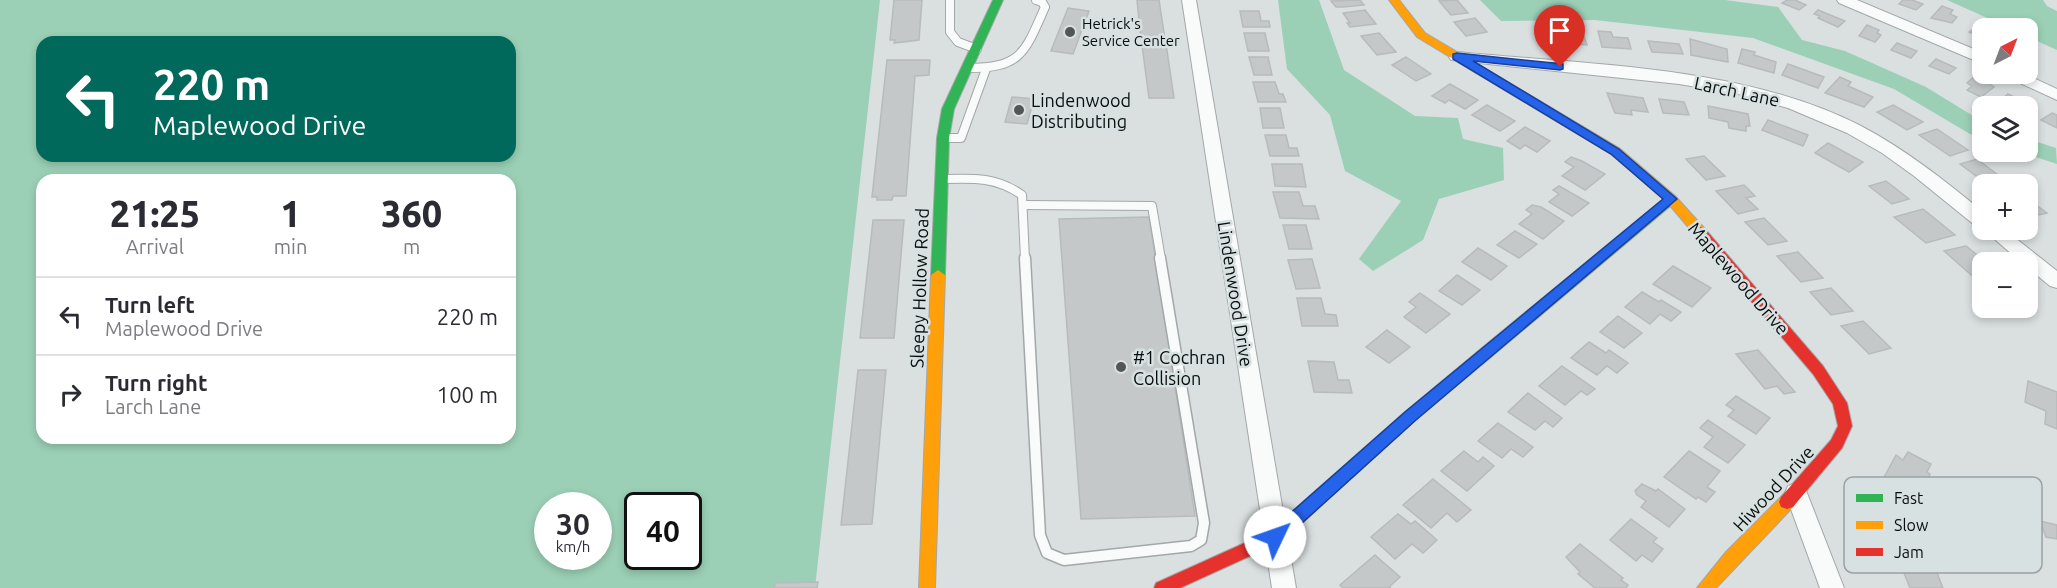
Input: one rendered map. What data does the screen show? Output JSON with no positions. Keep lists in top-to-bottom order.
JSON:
{
  "streets": {
    "street": [
      "Larch Lane",
      "Maplewood Drive",
      "Sleepy Hollow Road",
      "Lindenwood Drive",
      "Hiwood Drive"
    ]
  },
  "crossings": [
    ["Larch Lane", "Maplewood Drive"],
    ["Maplewood Drive", "Hiwood Drive"]
  ],
  "places": ["Hetrick's Service Center", "Lindenwood Distributing", "#1 Cochran Collision"],
  "legend": ["Fast", "Slow", "Jam"],
  "north": "top right",
  "page": {
    "map_buttons": ["+", "−"],
    "turn": ["220 m", "Maplewood Drive"],
    "eta": [
      "21:25",
      "Arrival",
      "1",
      "min",
      "360",
      "m"
    ],
    "list": [
      {
        "name": "Turn left",
        "note": "Maplewood Drive",
        "value": "220 m"
      },
      {
        "name": "Turn right",
        "note": "Larch Lane",
        "value": "100 m"
      }
    ],
    "speed": "30 km/h",
    "limit": "40"
  }
}
